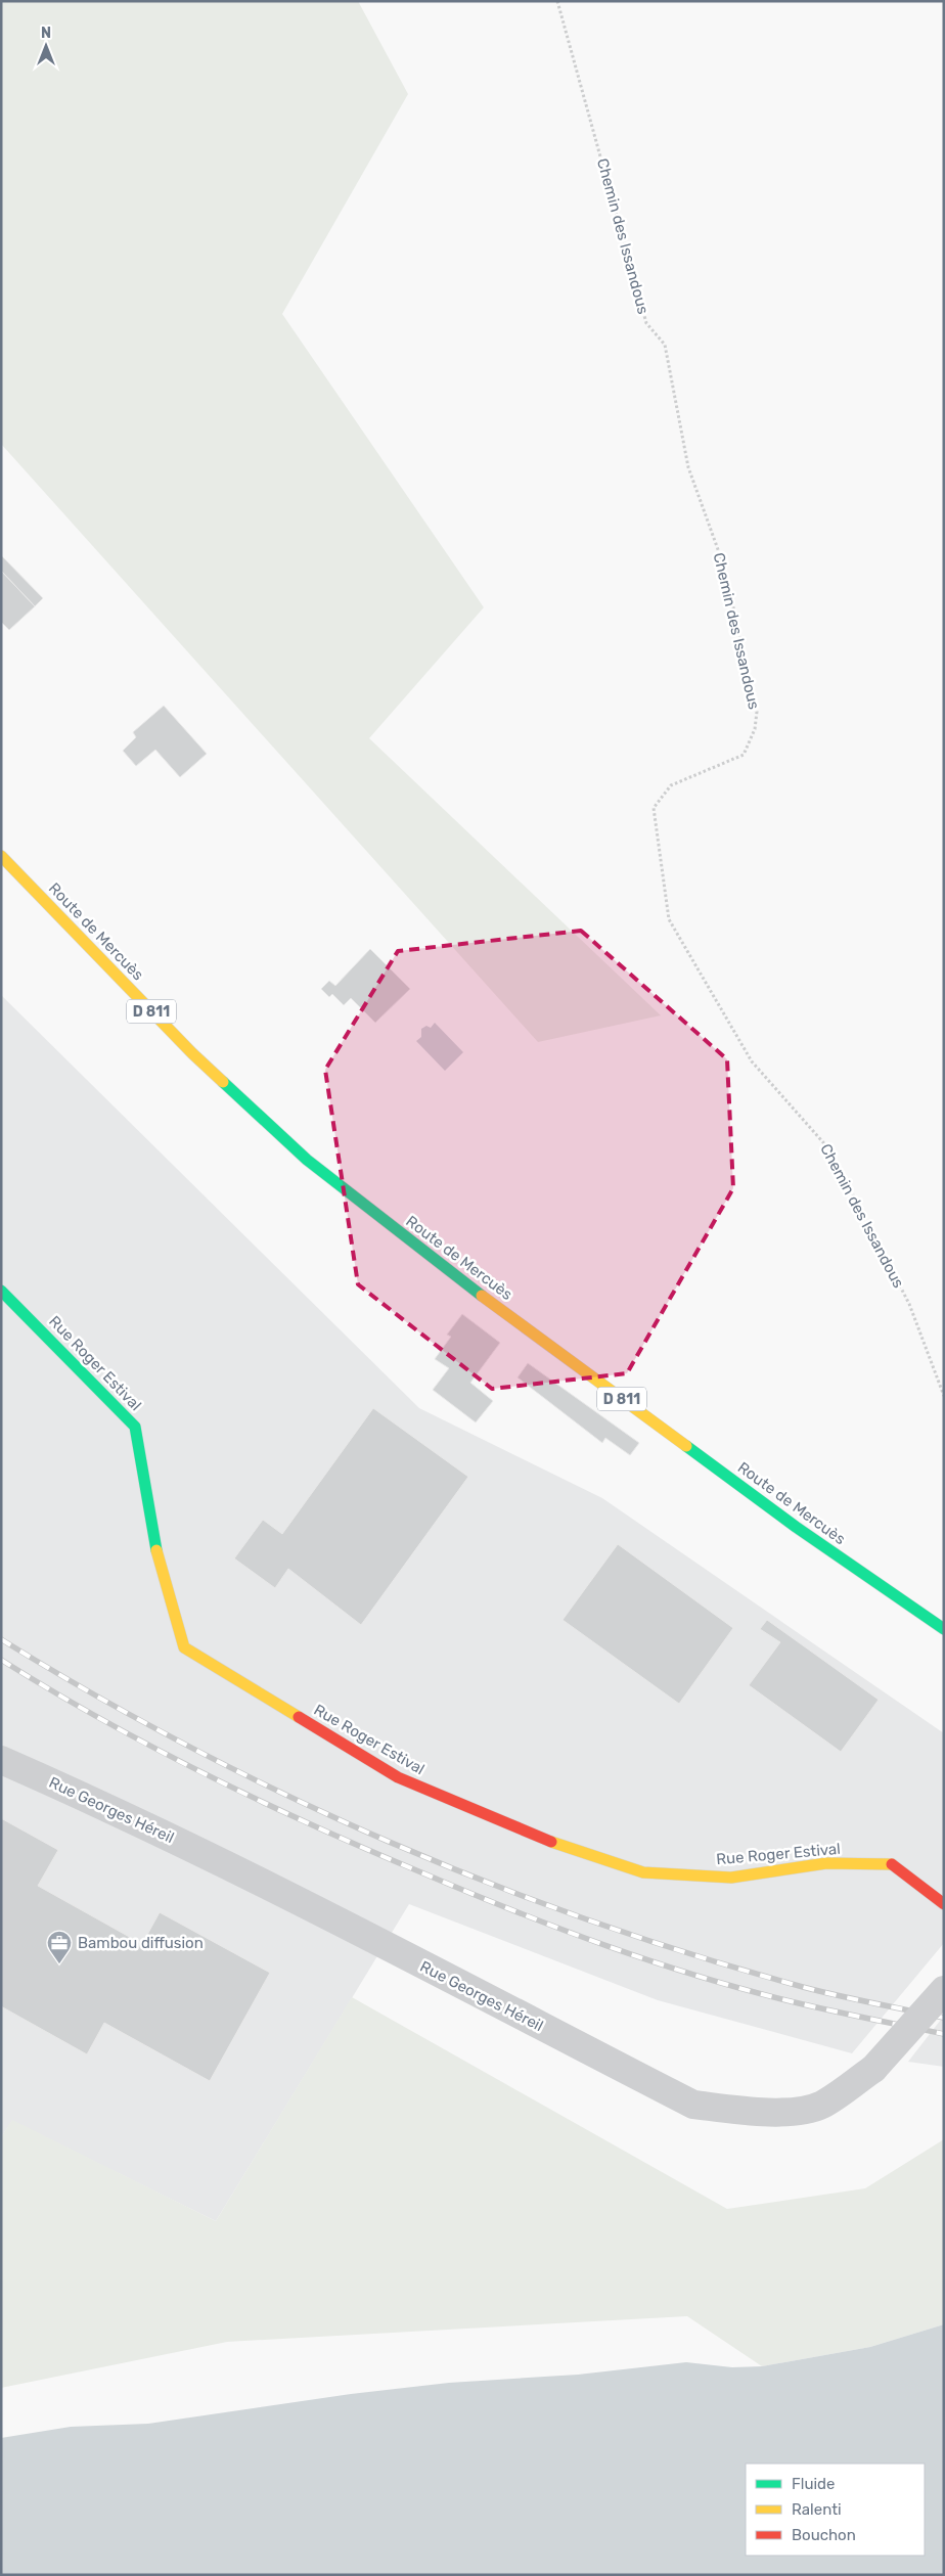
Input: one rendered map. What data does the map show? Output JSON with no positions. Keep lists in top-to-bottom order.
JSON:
{
  "streets": {
    "street": [
      "Route de Mercuès",
      "D 811",
      "Rue Roger Estival",
      "Rue Georges Héreil"
    ],
    "path": ["Chemin des Issandous"]
  },
  "places": {
    "office": ["Bambou diffusion"]
  },
  "legend": ["Fluide", "Ralenti", "Bouchon"],
  "north": "top"
}
